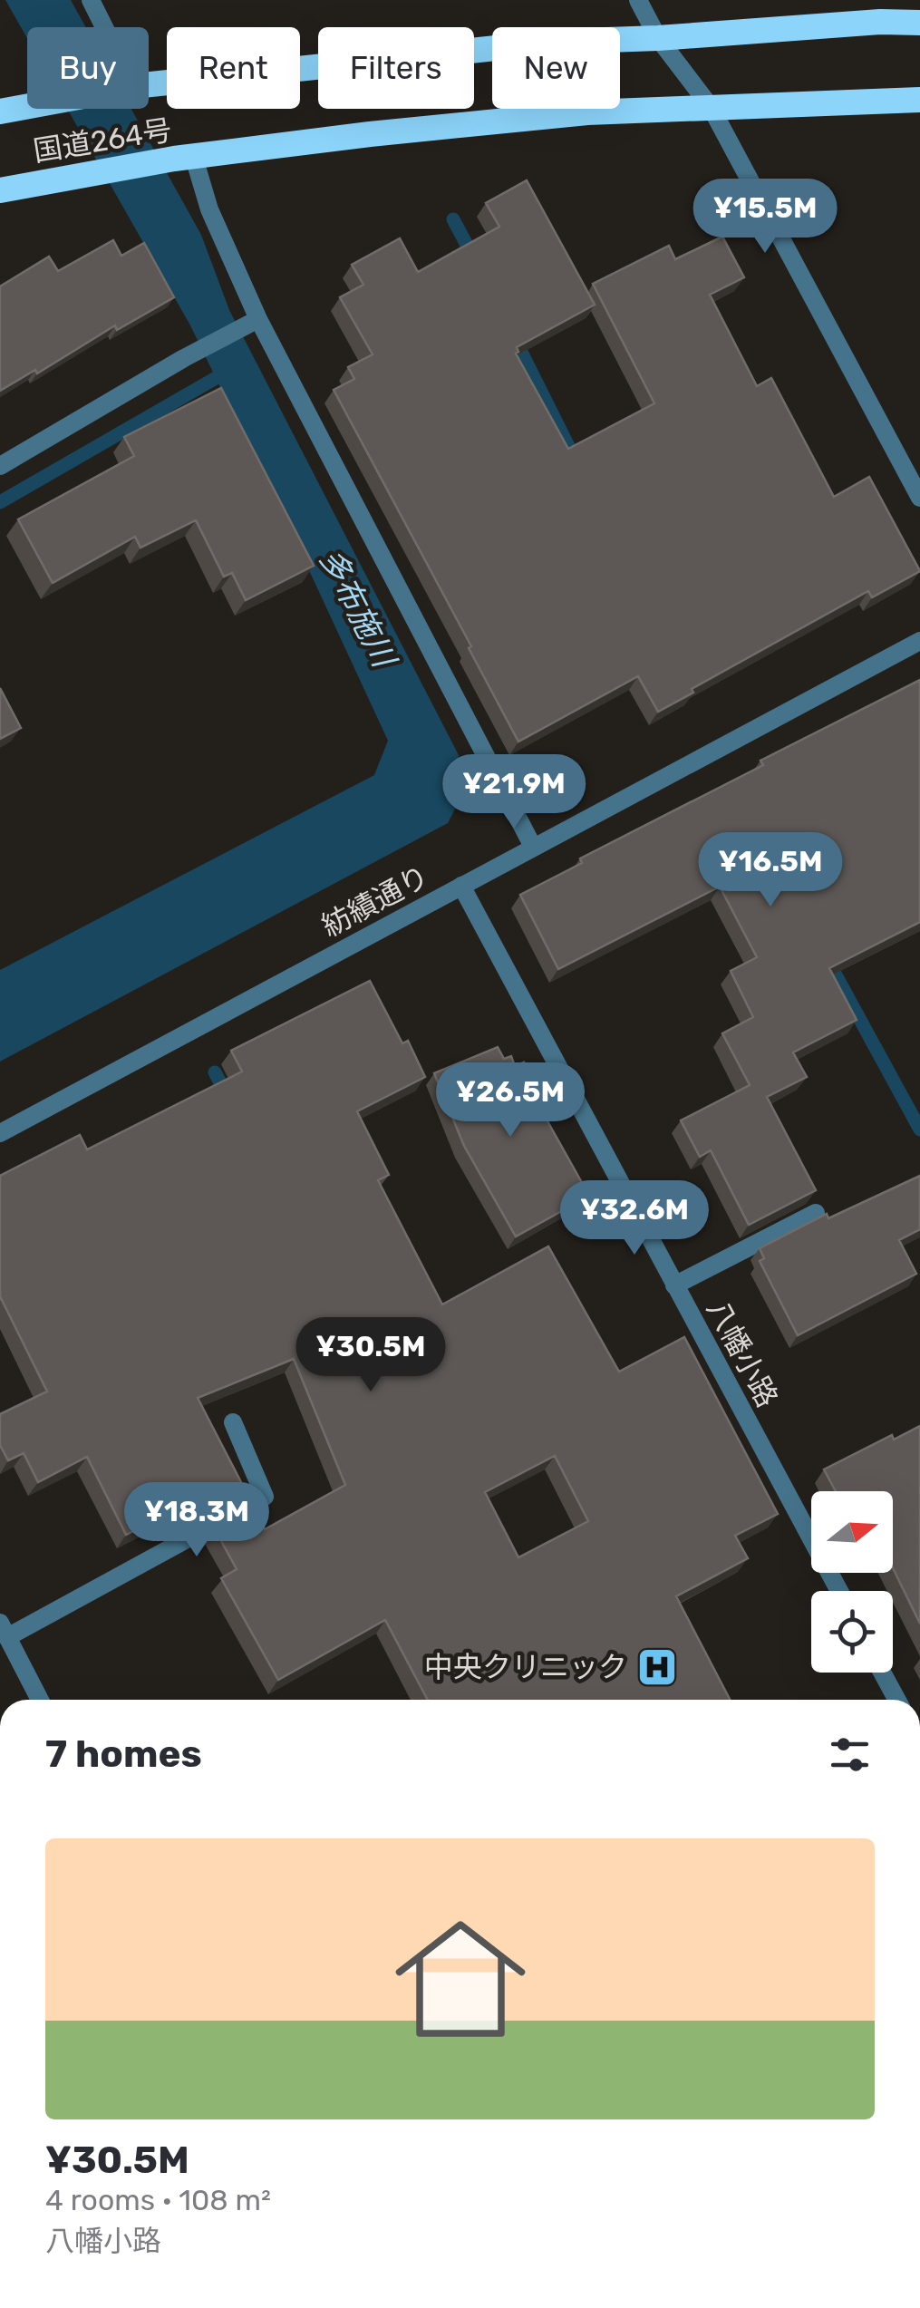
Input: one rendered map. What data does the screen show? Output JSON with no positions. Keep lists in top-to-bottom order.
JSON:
{
  "streets": {
    "highway": ["国道264号"],
    "street": ["紡績通り", "八幡小路"]
  },
  "crossings": [
    ["紡績通り", "八幡小路"]
  ],
  "water": ["多布施川"],
  "places": {
    "hospital": ["中央クリニック"]
  },
  "north": "right",
  "page": {
    "chip": [
      "Buy",
      "Rent",
      "Filters",
      "New"
    ],
    "price": [
      "¥15.5M",
      "¥21.9M",
      "¥16.5M",
      "¥26.5M",
      "¥32.6M",
      "¥30.5M",
      "¥18.3M"
    ],
    "heading": "7 homes",
    "list": [
      {
        "name": "¥30.5M",
        "note": "4 rooms · 108 m² · 八幡小路"
      }
    ]
  }
}
